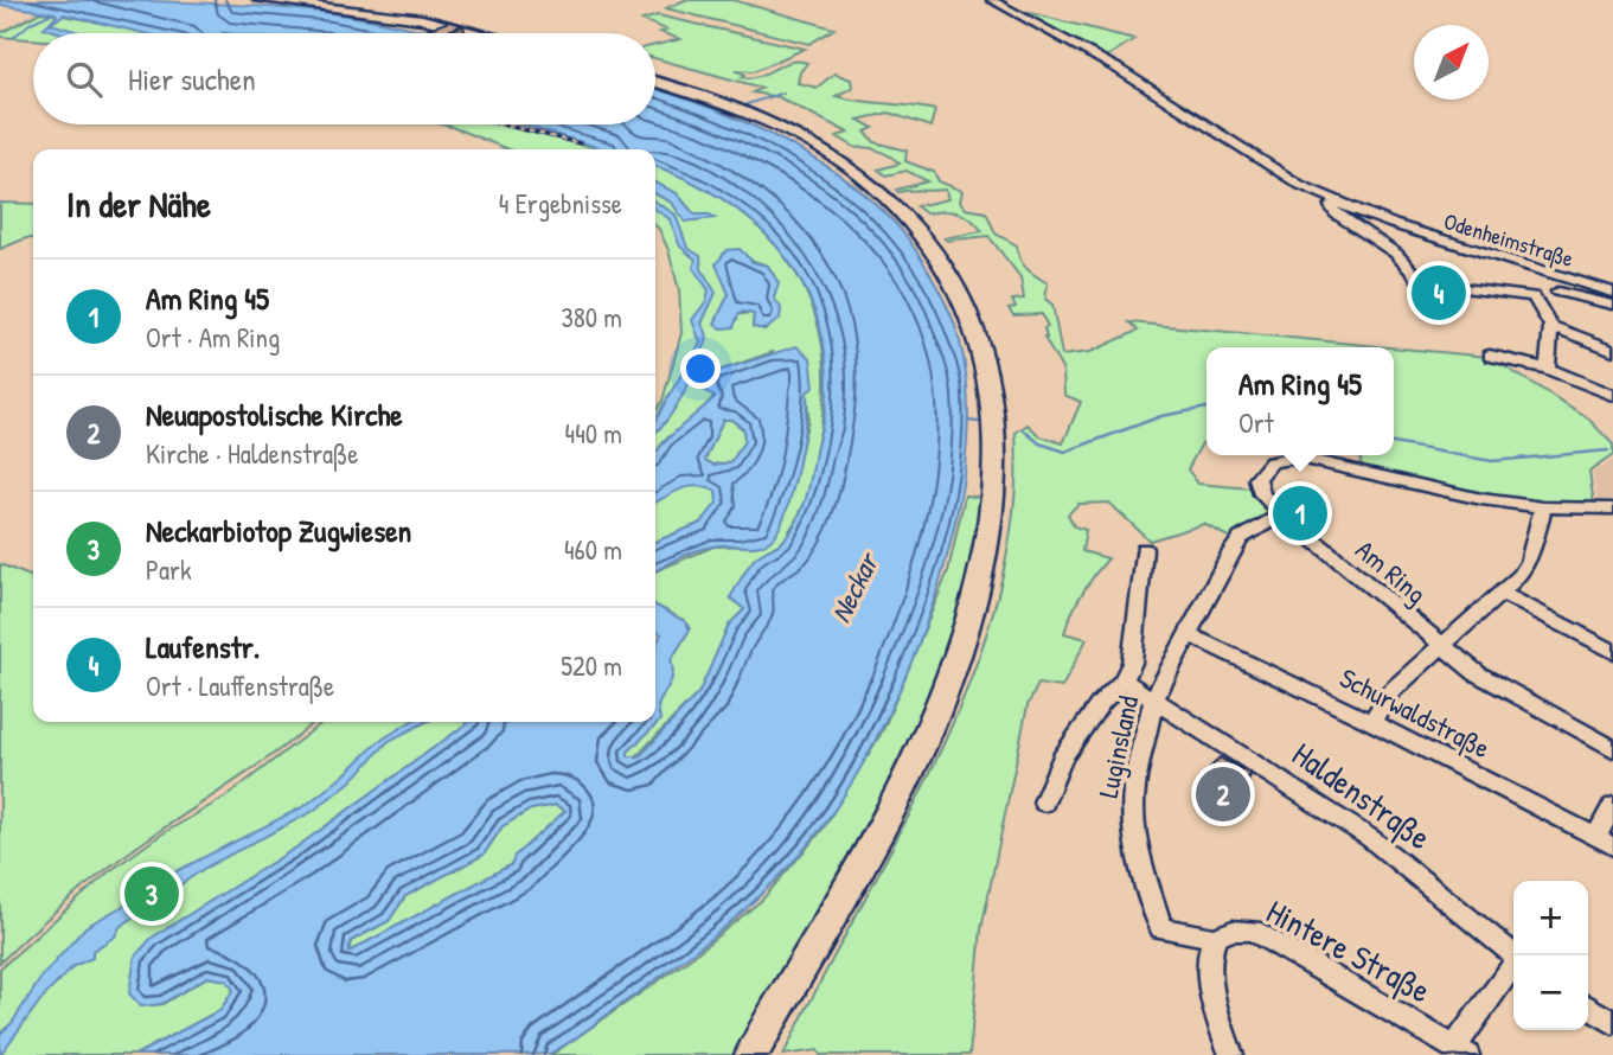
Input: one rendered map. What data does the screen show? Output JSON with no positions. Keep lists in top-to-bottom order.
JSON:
{
  "streets": {
    "street": [
      "Odenheimstraße",
      "Am Ring",
      "Schurwaldstraße",
      "Luginsland",
      "Haldenstraße",
      "Hintere Straße"
    ]
  },
  "crossings": [
    ["Am Ring", "Luginsland"],
    ["Schurwaldstraße", "Luginsland"],
    ["Luginsland", "Haldenstraße"],
    ["Luginsland", "Hintere Straße"]
  ],
  "water": ["Neckar"],
  "north": "top right",
  "page": {
    "search": "Hier suchen",
    "heading": ["In der Nähe", "4 Ergebnisse"],
    "list": [
      {
        "mark": "1",
        "name": "Am Ring 45",
        "note": "Ort · Am Ring",
        "value": "380 m"
      },
      {
        "mark": "2",
        "name": "Neuapostolische Kirche",
        "note": "Kirche · Haldenstraße",
        "value": "440 m"
      },
      {
        "mark": "3",
        "name": "Neckarbiotop Zugwiesen",
        "note": "Park",
        "value": "460 m"
      },
      {
        "mark": "4",
        "name": "Laufenstr.",
        "note": "Ort · Lauffenstraße",
        "value": "520 m"
      }
    ],
    "pins": [
      "4",
      "1",
      "2",
      "3"
    ],
    "popup": ["Am Ring 45", "Ort"],
    "map_buttons": ["+", "−"]
  }
}
